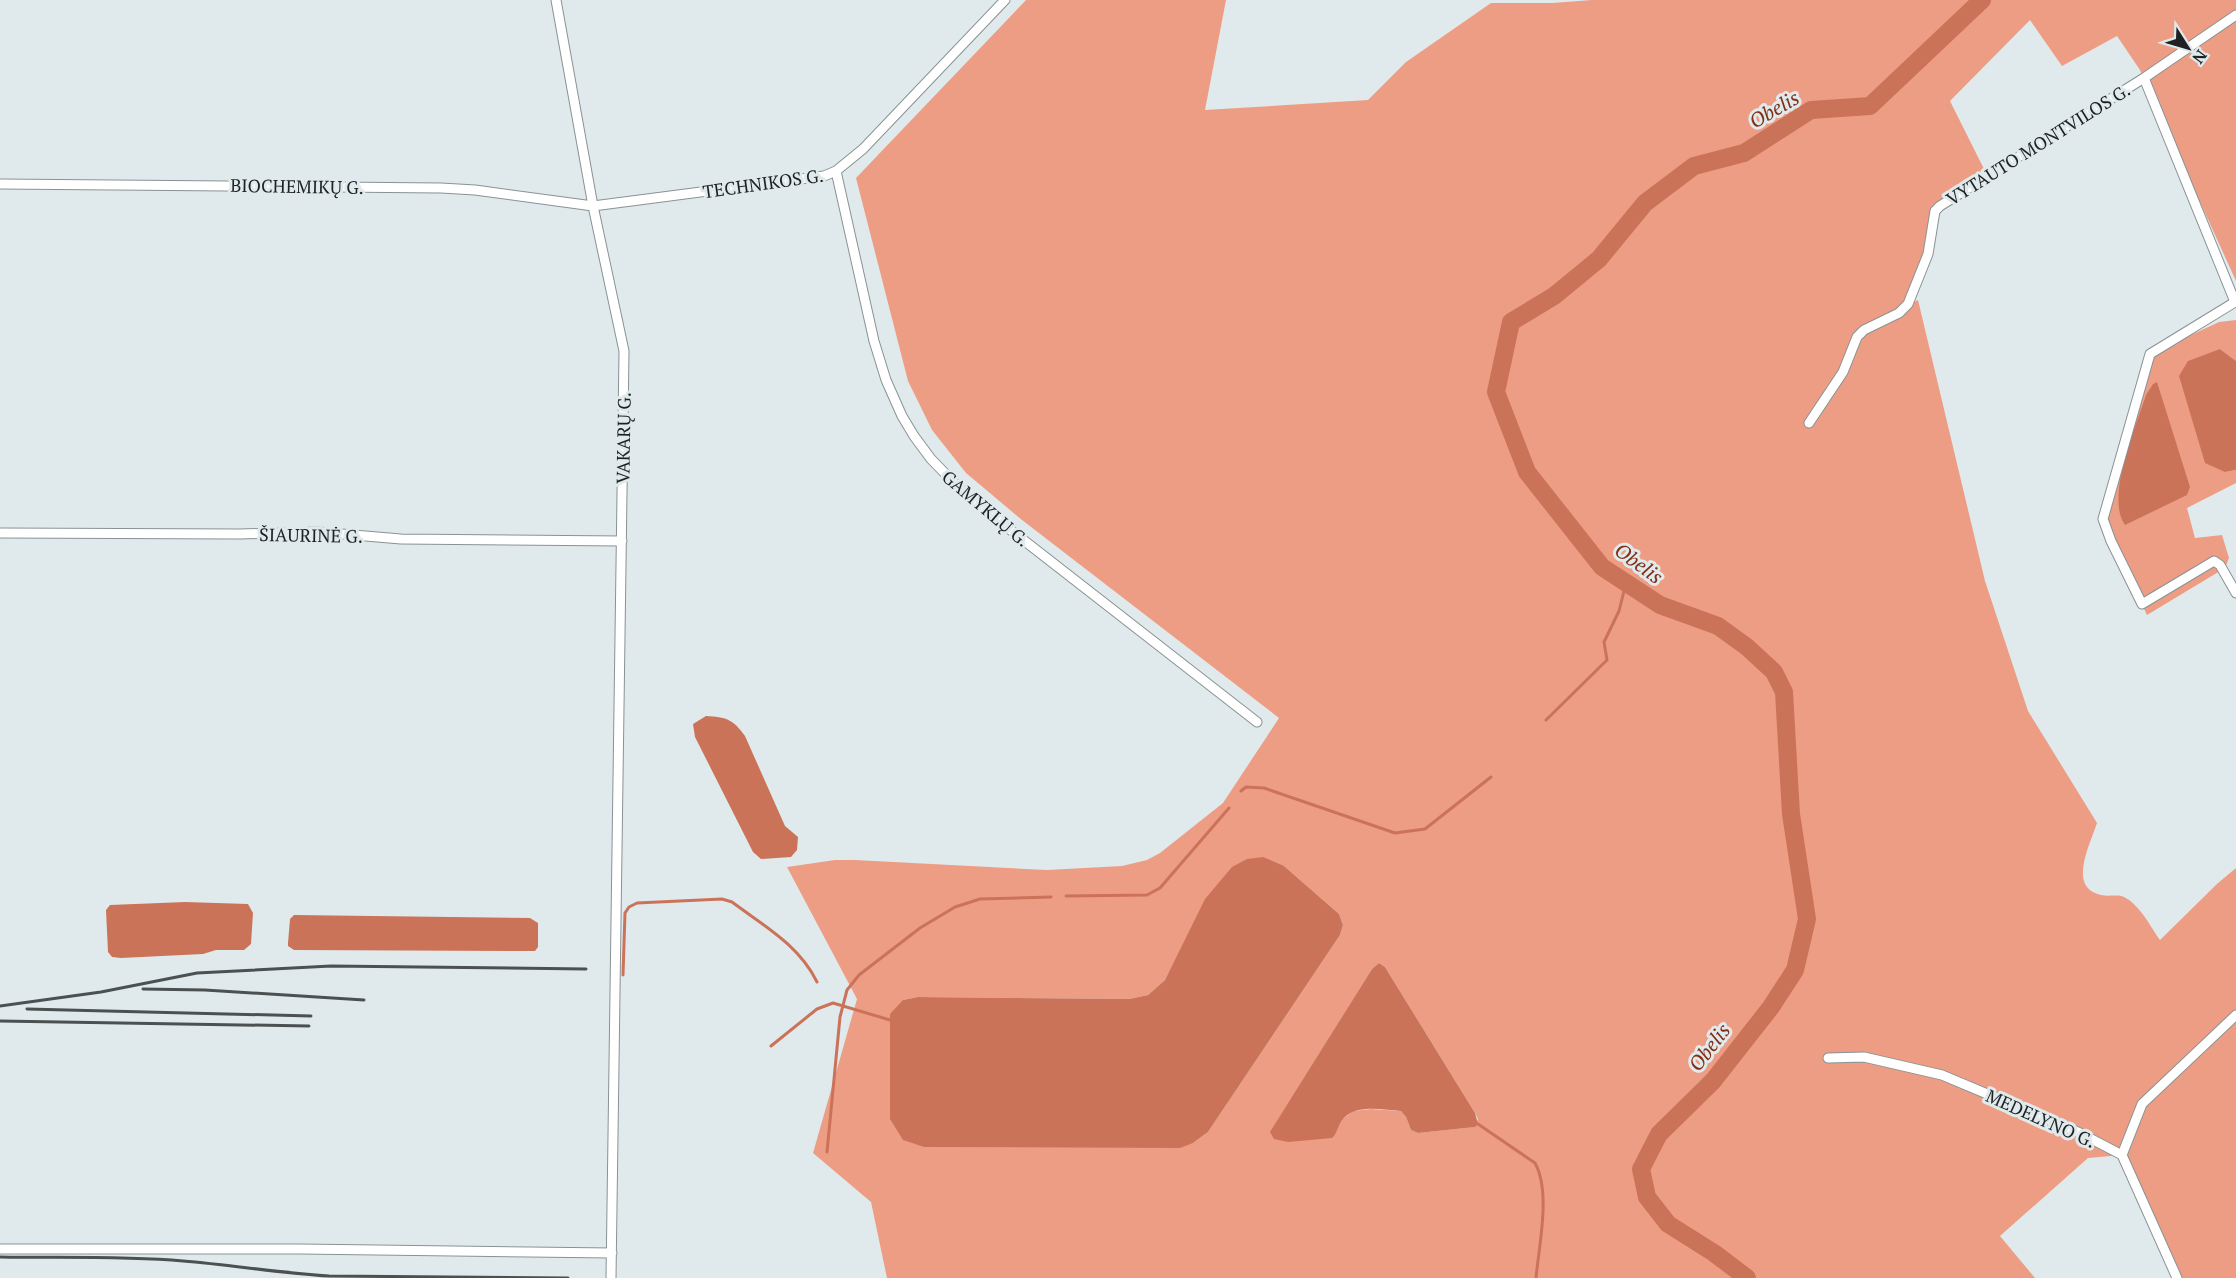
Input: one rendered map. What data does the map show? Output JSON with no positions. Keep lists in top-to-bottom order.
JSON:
{
  "streets": {
    "street": [
      "VYTAUTO MONTVILOS G.",
      "TECHNIKOS G.",
      "BIOCHEMIKŲ G.",
      "VAKARŲ G.",
      "GAMYKLŲ G.",
      "ŠIAURINĖ G.",
      "MEDELYNO G."
    ]
  },
  "crossings": [
    ["TECHNIKOS G.", "BIOCHEMIKŲ G."],
    ["TECHNIKOS G.", "VAKARŲ G."],
    ["TECHNIKOS G.", "GAMYKLŲ G."],
    ["BIOCHEMIKŲ G.", "VAKARŲ G."],
    ["VAKARŲ G.", "ŠIAURINĖ G."]
  ],
  "water": ["Obelis"],
  "north": "bottom right"
}
